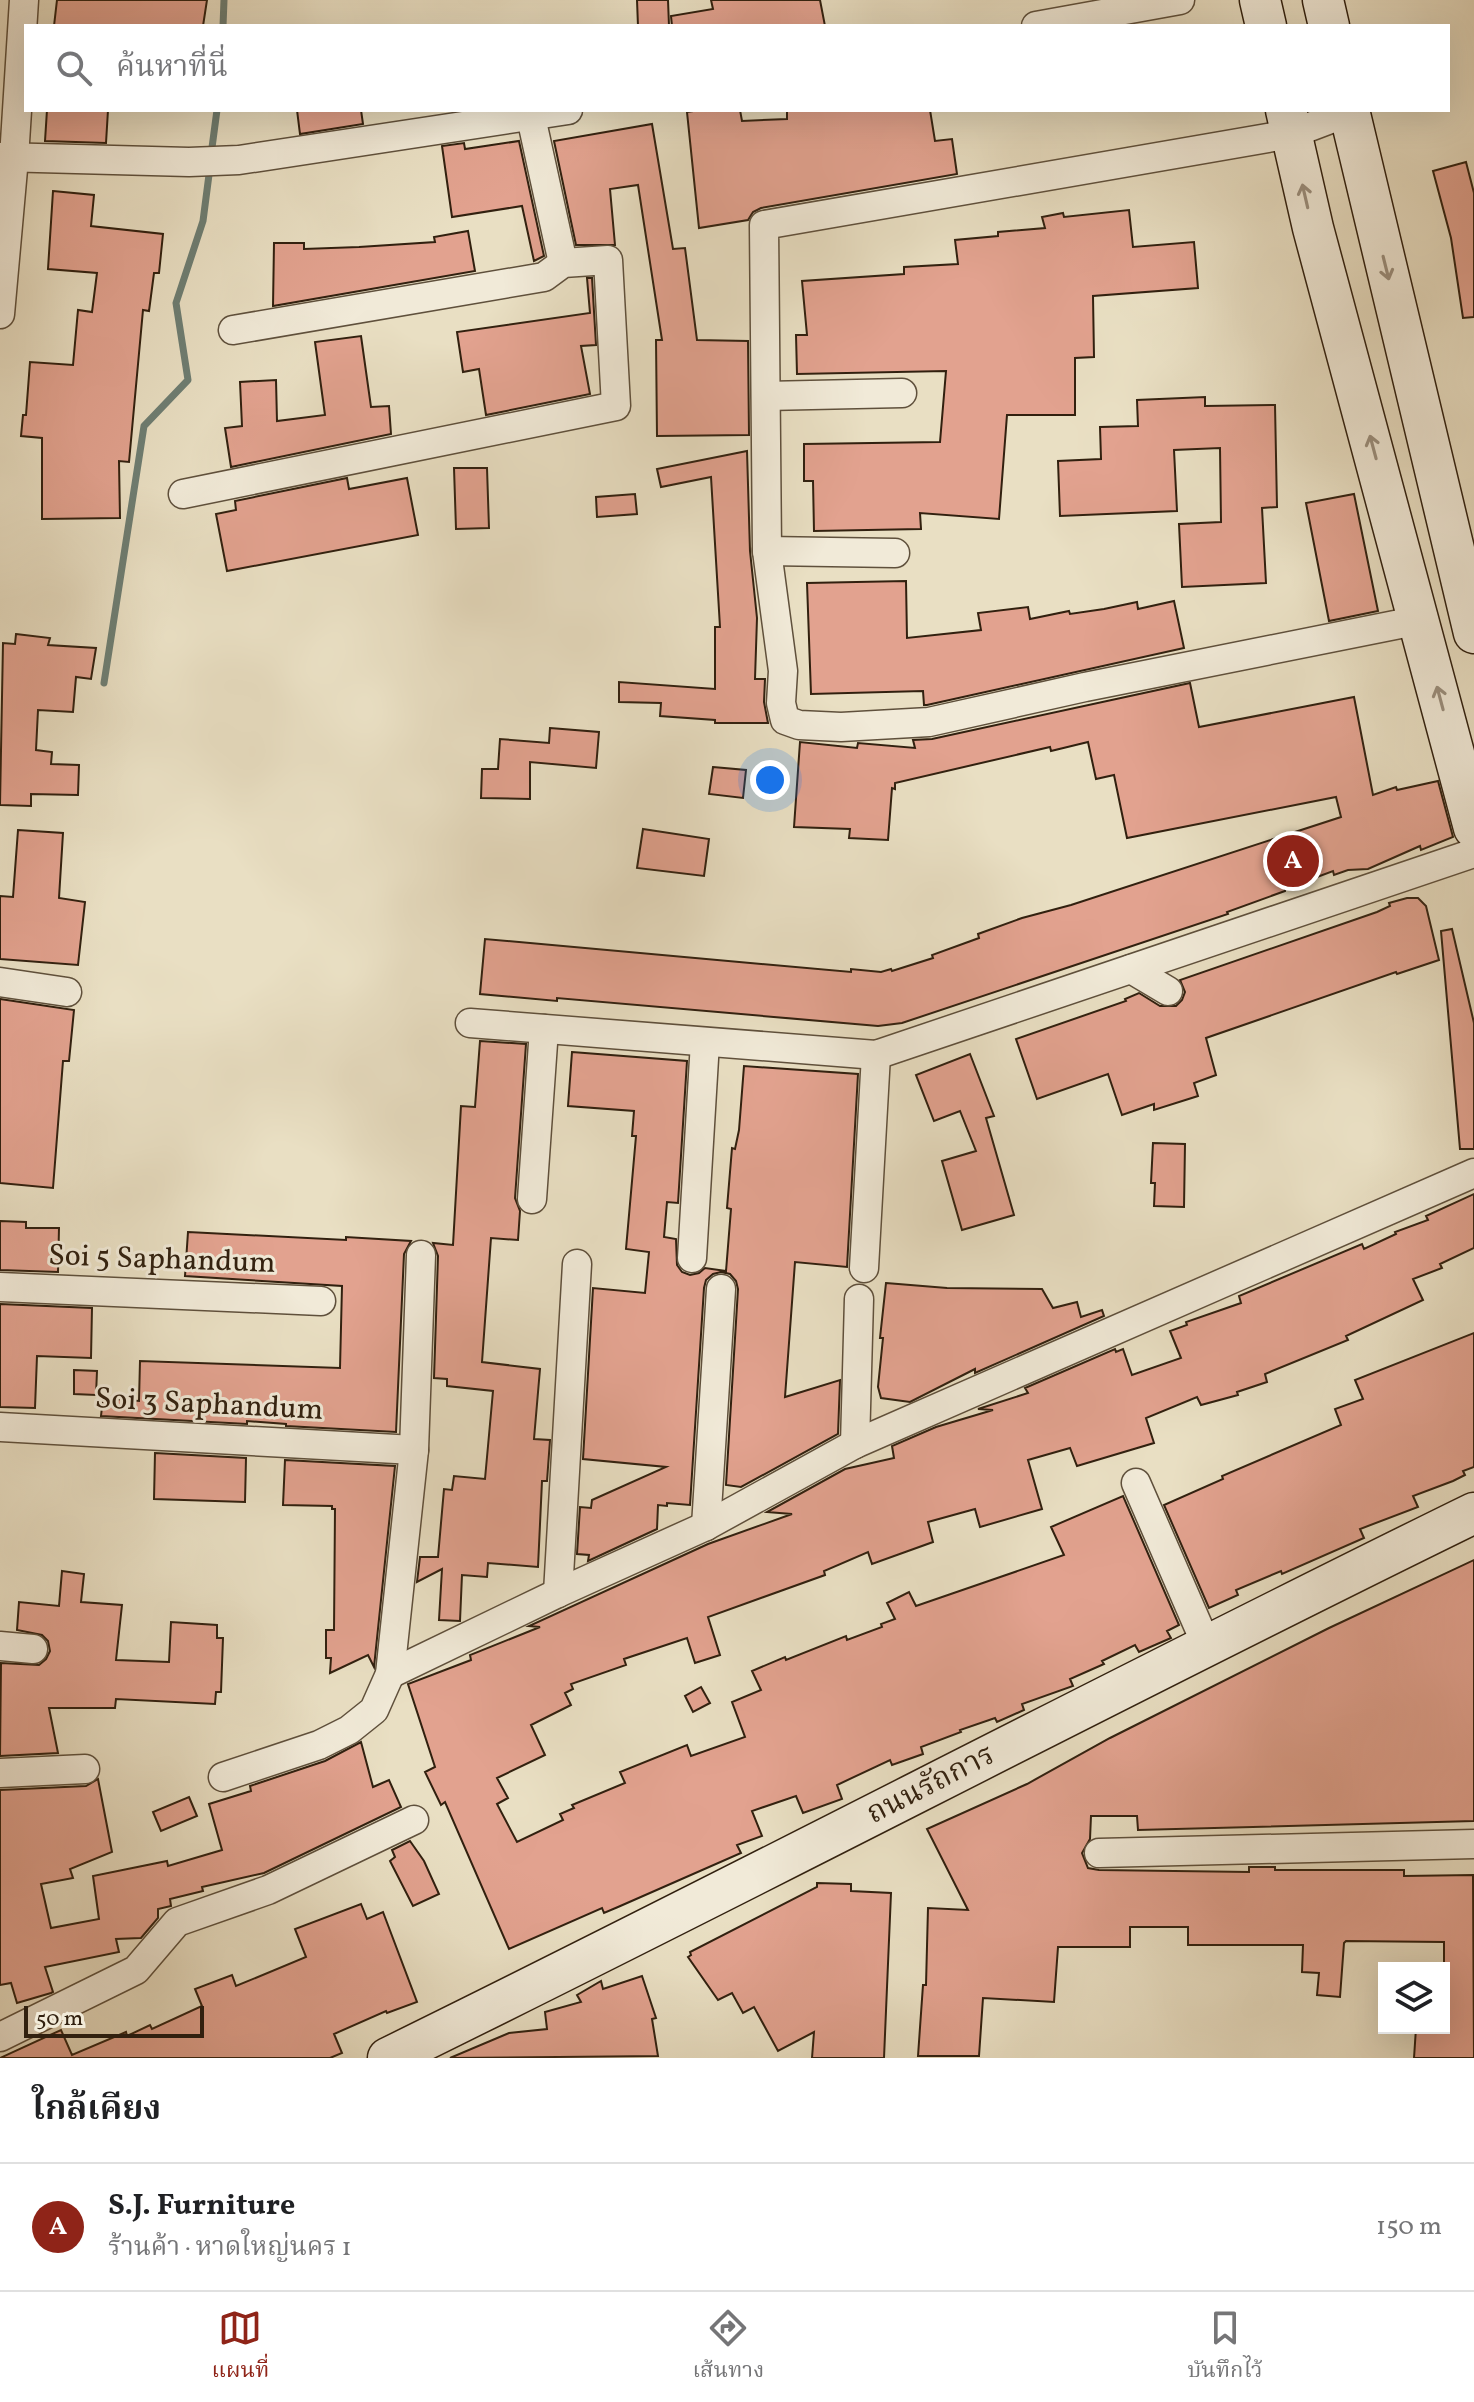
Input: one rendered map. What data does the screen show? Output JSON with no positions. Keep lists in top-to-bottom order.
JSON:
{
  "streets": {
    "main road": ["ถนนรัถการ"],
    "street": ["Soi 5 Saphandum", "Soi 3 Saphandum"]
  },
  "scale_bar": "50 m",
  "page": {
    "search": "ค้นหาที่นี่",
    "pins": "A",
    "scale": "50 m",
    "heading": "ใกล้เคียง",
    "list": [
      {
        "mark": "A",
        "name": "S.J. Furniture",
        "note": "ร้านค้า · หาดใหญ่นคร 1",
        "value": "150 m"
      }
    ],
    "nav": ["แผนที่", "เส้นทาง", "บันทึกไว้"]
  }
}
